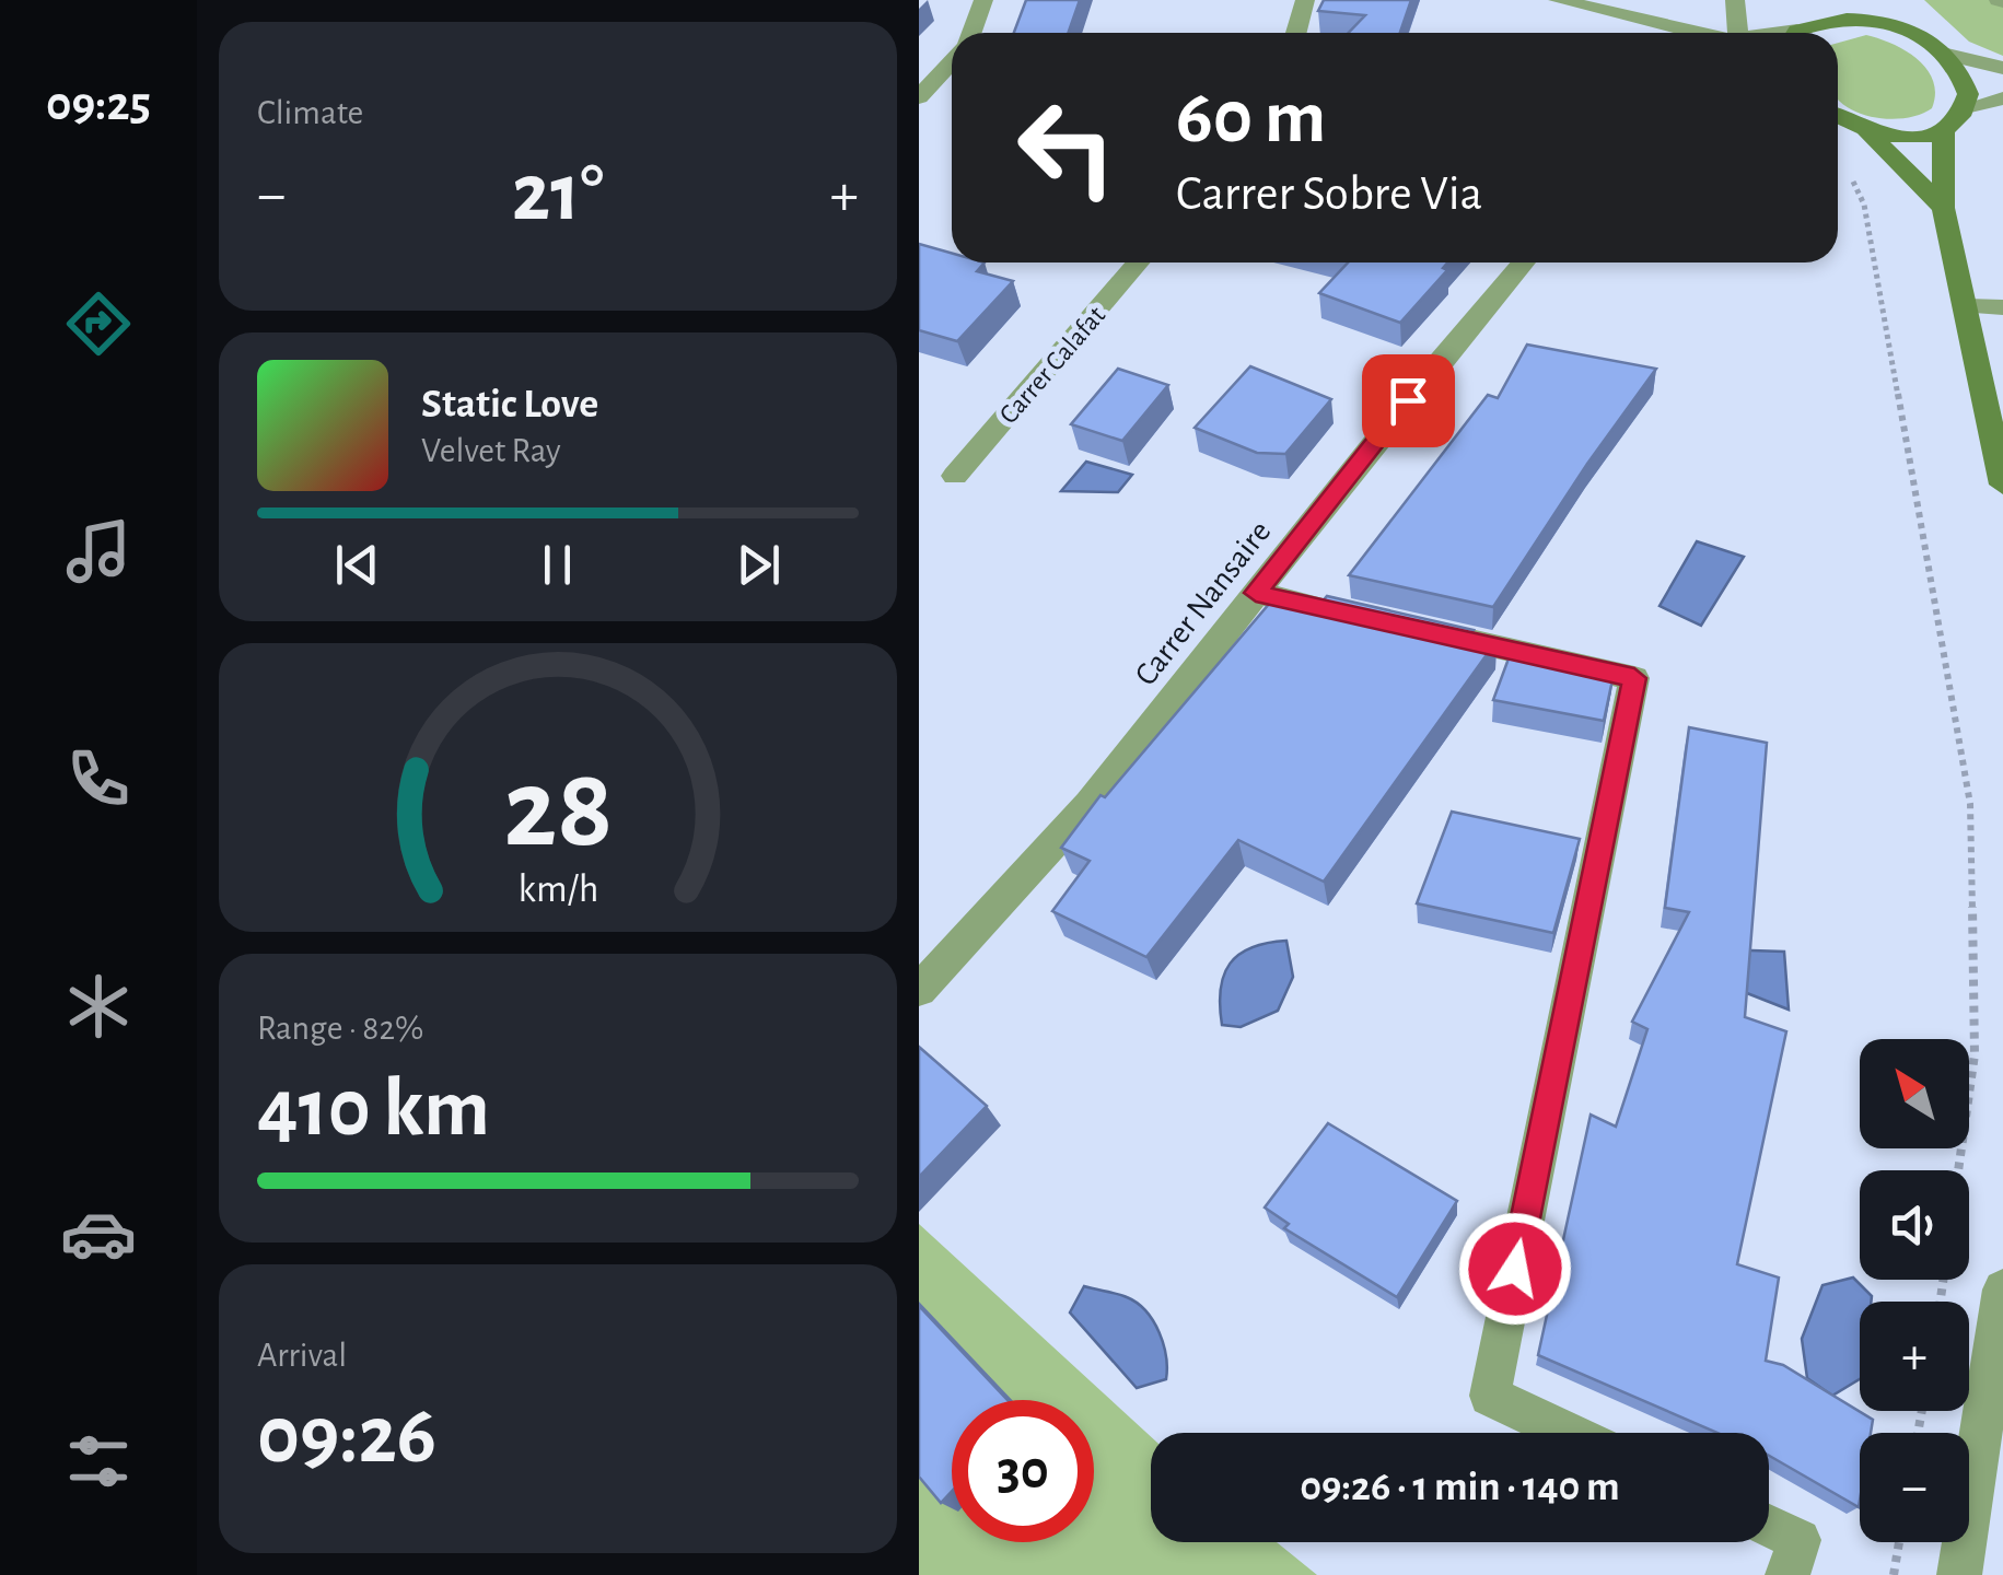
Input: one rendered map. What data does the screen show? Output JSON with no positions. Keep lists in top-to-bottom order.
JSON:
{
  "streets": {
    "street": ["Carrer Calafat", "Carrer Nansaire"]
  },
  "north": "top left",
  "page": {
    "tabs": "09:25",
    "tile": [
      "Climate",
      ["Range · 82%", "410 km"],
      ["Arrival", "09:26"]
    ],
    "turn": ["60 m", "Carrer Sobre Via"],
    "heat": ["−", "21°", "+"],
    "song": ["Static Love", "Velvet Ray"],
    "map_buttons": ["+", "−"],
    "limit": "30",
    "trip": "09:26 · 1 min · 140 m",
    "gauge": ["28", "km/h"]
  }
}
